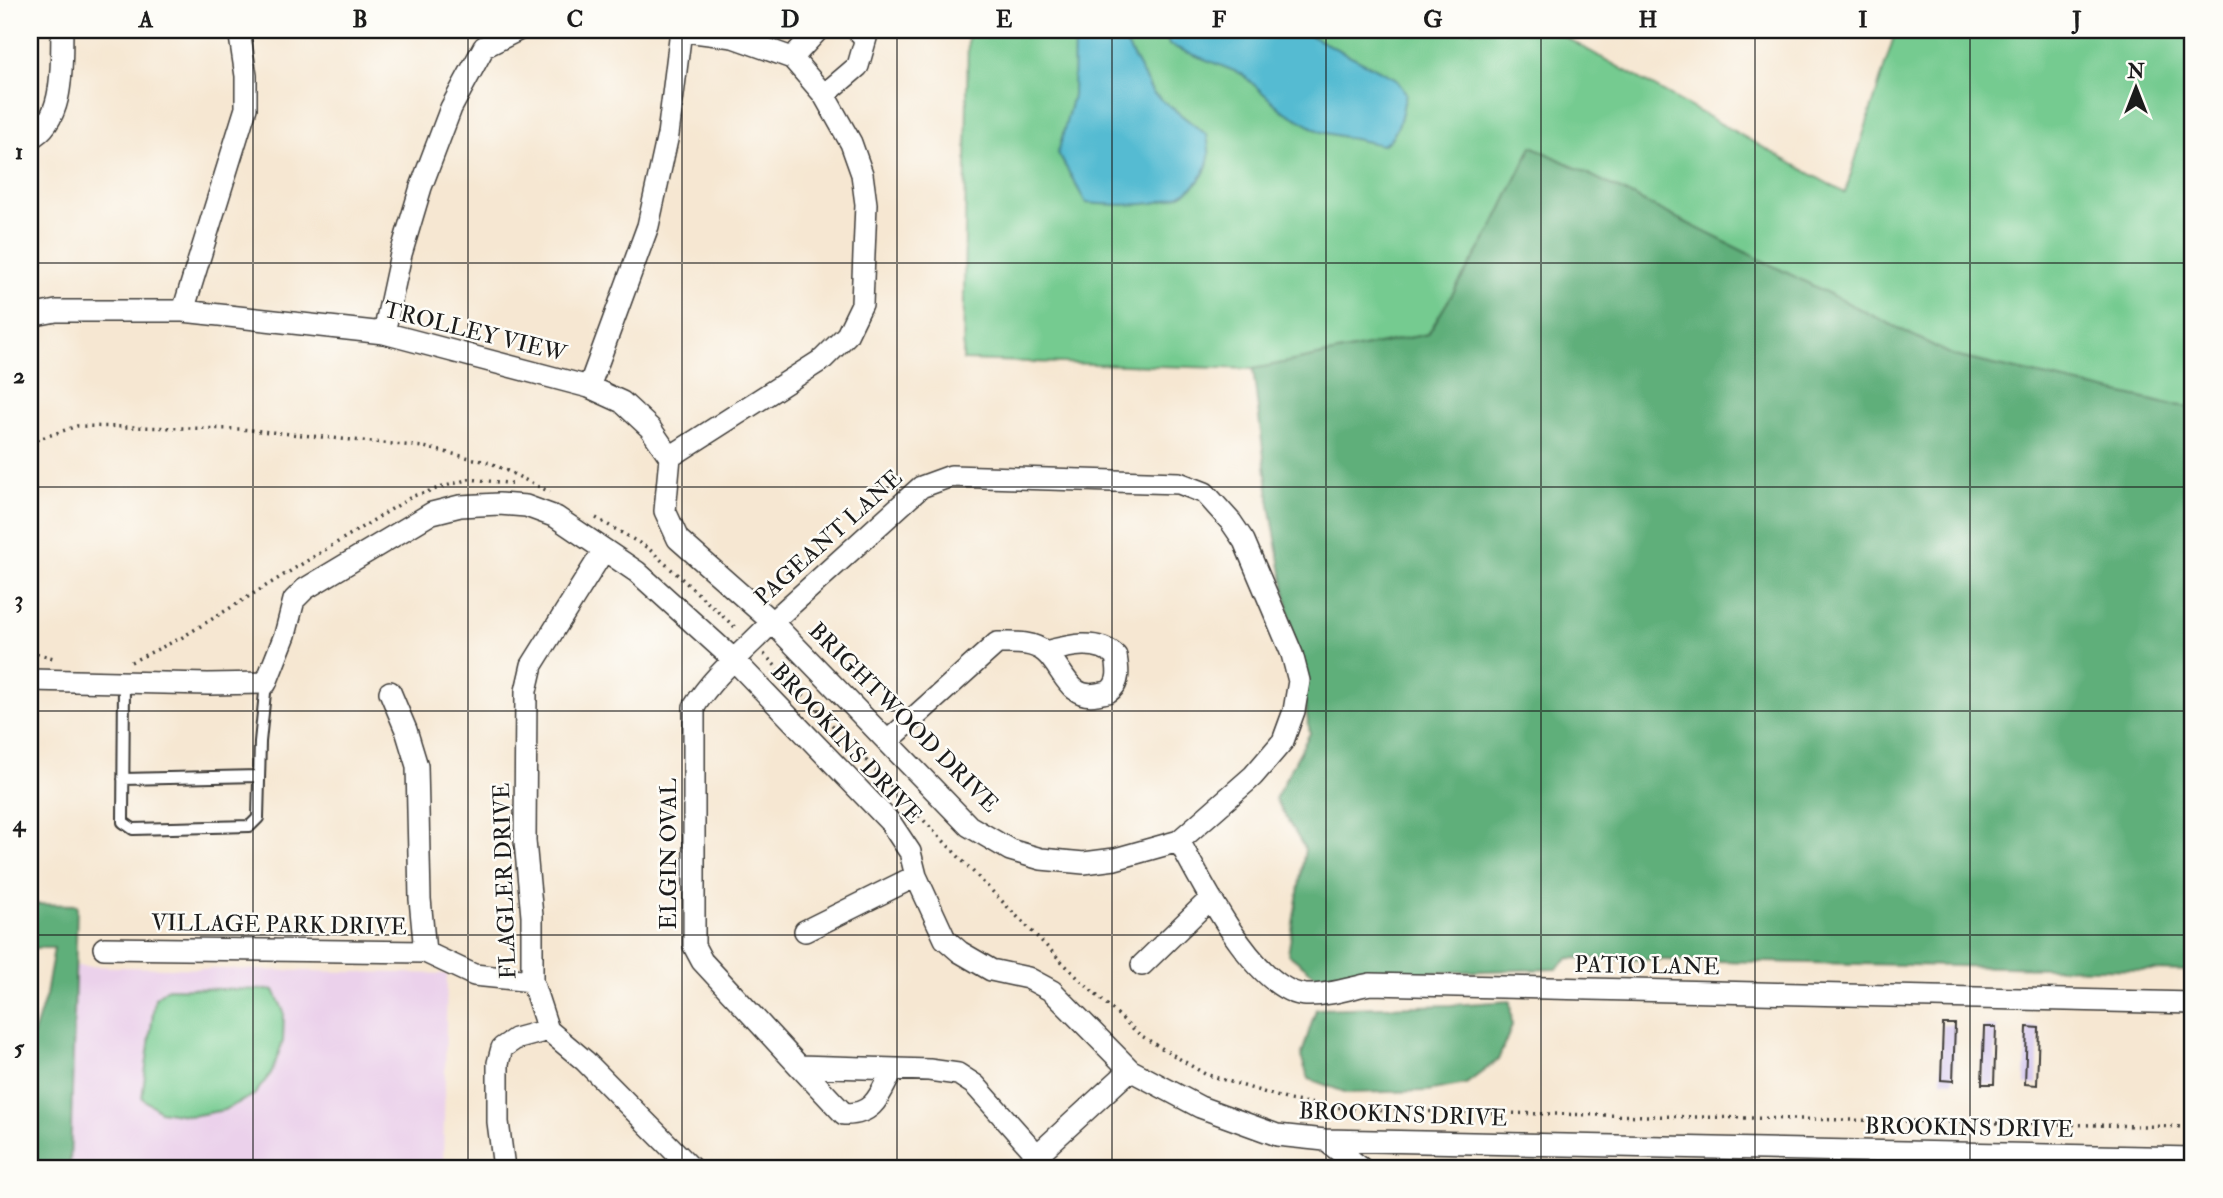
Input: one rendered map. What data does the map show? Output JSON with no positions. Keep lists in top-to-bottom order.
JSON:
{
  "streets": {
    "street": [
      "TROLLEY VIEW",
      "PAGEANT LANE",
      "BRIGHTWOOD DRIVE",
      "BROOKINS DRIVE",
      "ELGIN OVAL",
      "FLAGLER DRIVE",
      "VILLAGE PARK DRIVE",
      "PATIO LANE"
    ]
  },
  "crossings": [
    ["PAGEANT LANE", "BRIGHTWOOD DRIVE"],
    ["PAGEANT LANE", "BROOKINS DRIVE"],
    ["PAGEANT LANE", "ELGIN OVAL"],
    ["BRIGHTWOOD DRIVE", "PATIO LANE"],
    ["BROOKINS DRIVE", "ELGIN OVAL"],
    ["BROOKINS DRIVE", "FLAGLER DRIVE"],
    ["FLAGLER DRIVE", "VILLAGE PARK DRIVE"]
  ],
  "north": "top",
  "grid": {
    "columns": [
      "A",
      "B",
      "C",
      "D",
      "E",
      "F",
      "G",
      "H",
      "I",
      "J"
    ],
    "rows": [
      "1",
      "2",
      "3",
      "4",
      "5"
    ]
  }
}
